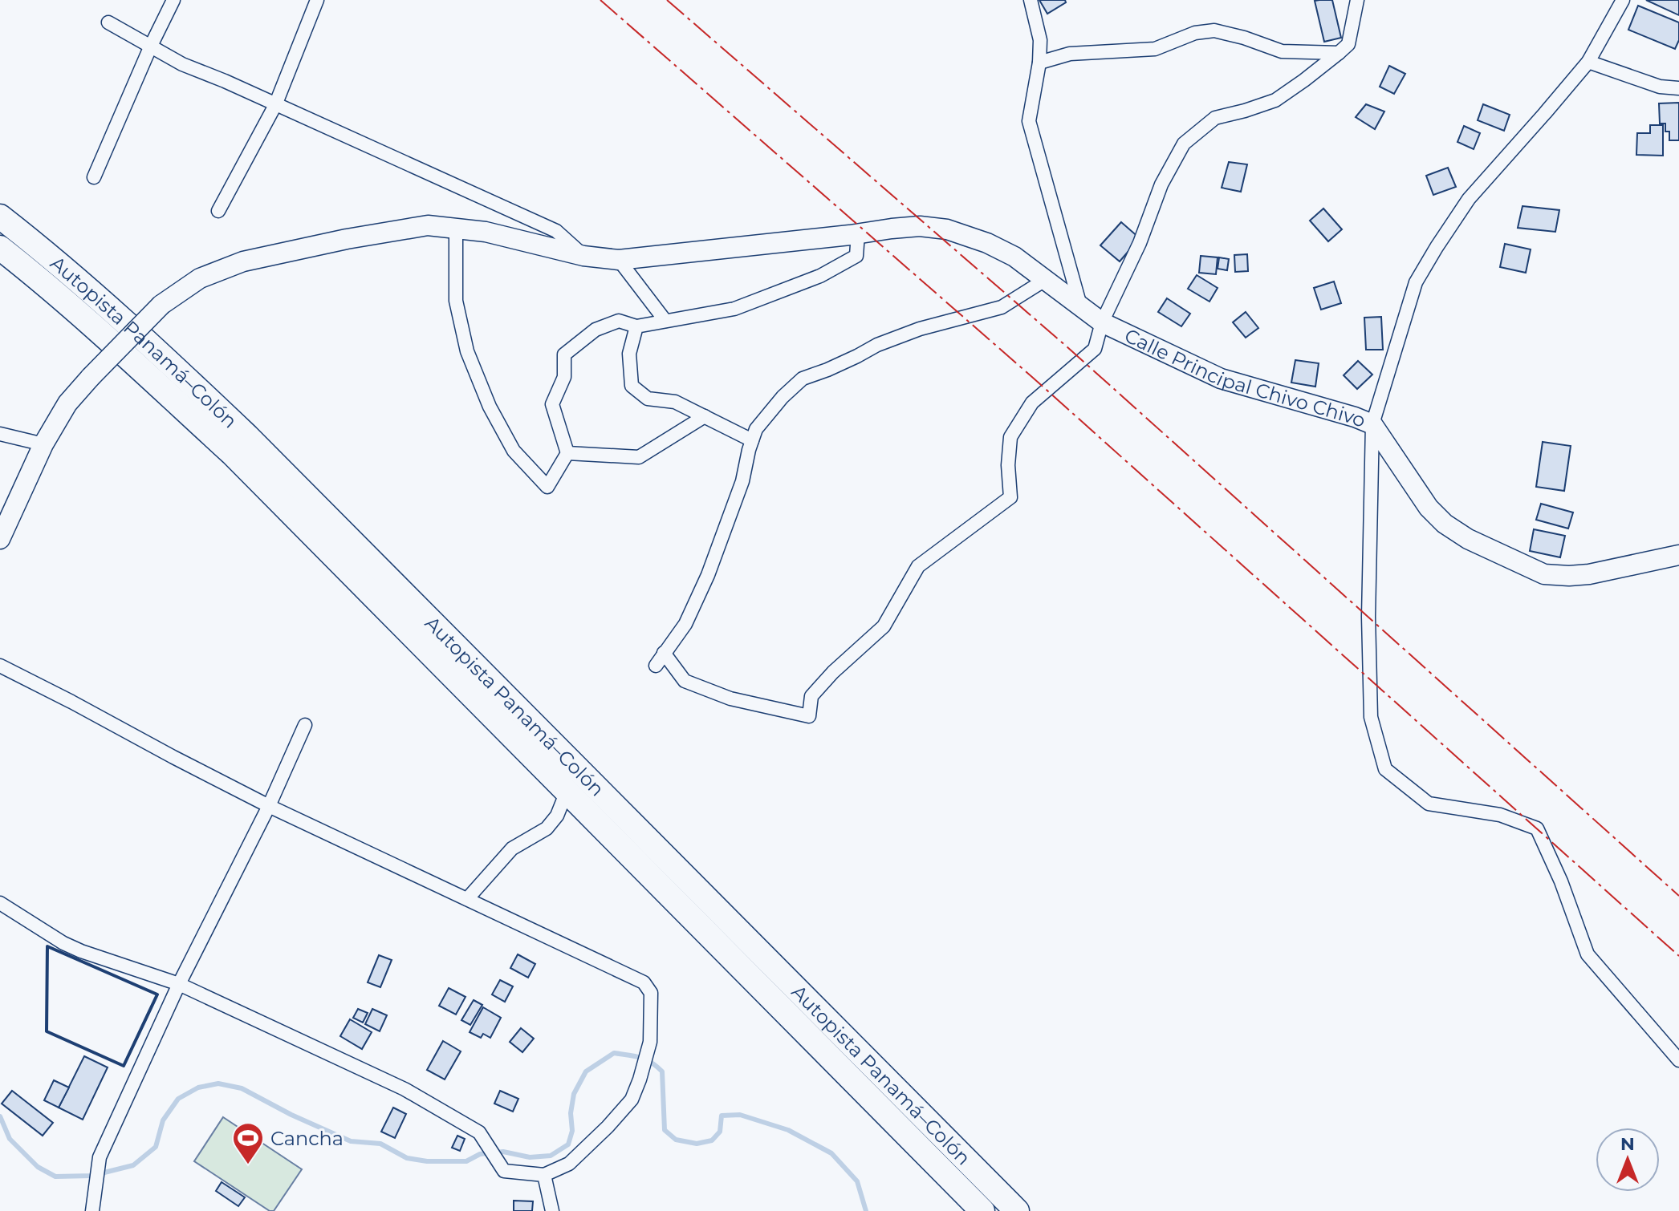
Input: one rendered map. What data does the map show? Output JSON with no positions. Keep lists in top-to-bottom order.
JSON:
{
  "streets": {
    "highway": ["Autopista Panamá–Colón"],
    "street": ["Calle Principal Chivo Chivo"]
  },
  "places": {
    "sports": ["Cancha"]
  },
  "north": "top"
}
